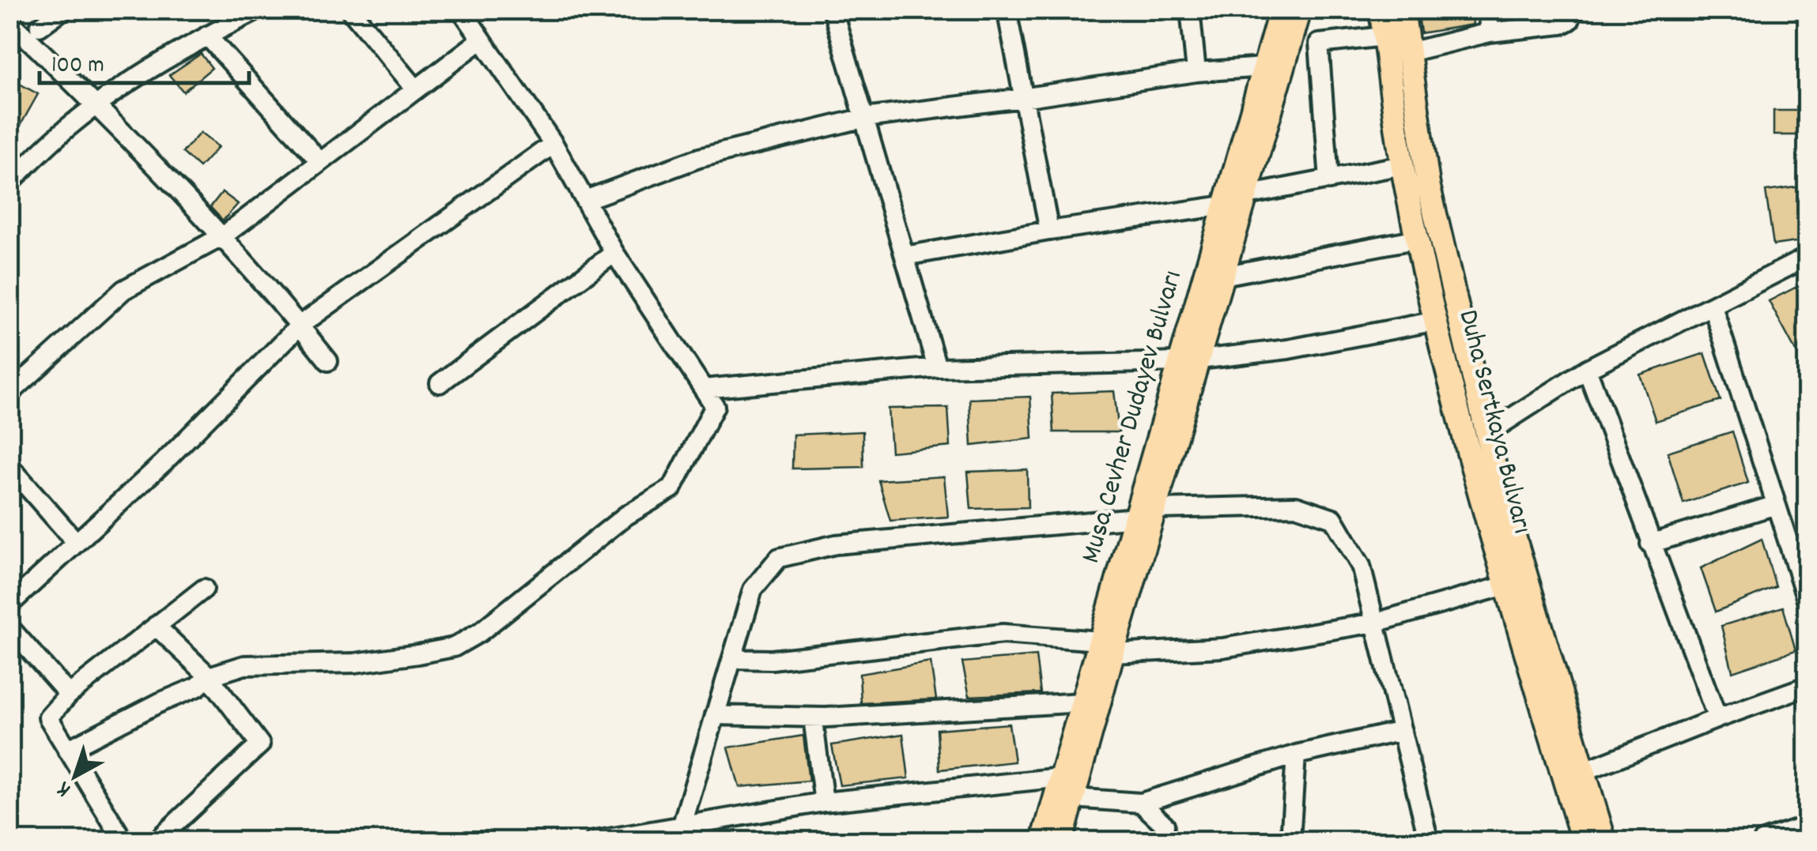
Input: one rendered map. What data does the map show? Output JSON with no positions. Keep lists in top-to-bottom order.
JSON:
{
  "streets": {
    "main road": ["Musa Cevher Dudayev Bulvarı", "Duha Sertkaya Bulvarı"]
  },
  "scale_bar": "100 m",
  "north": "bottom left"
}
